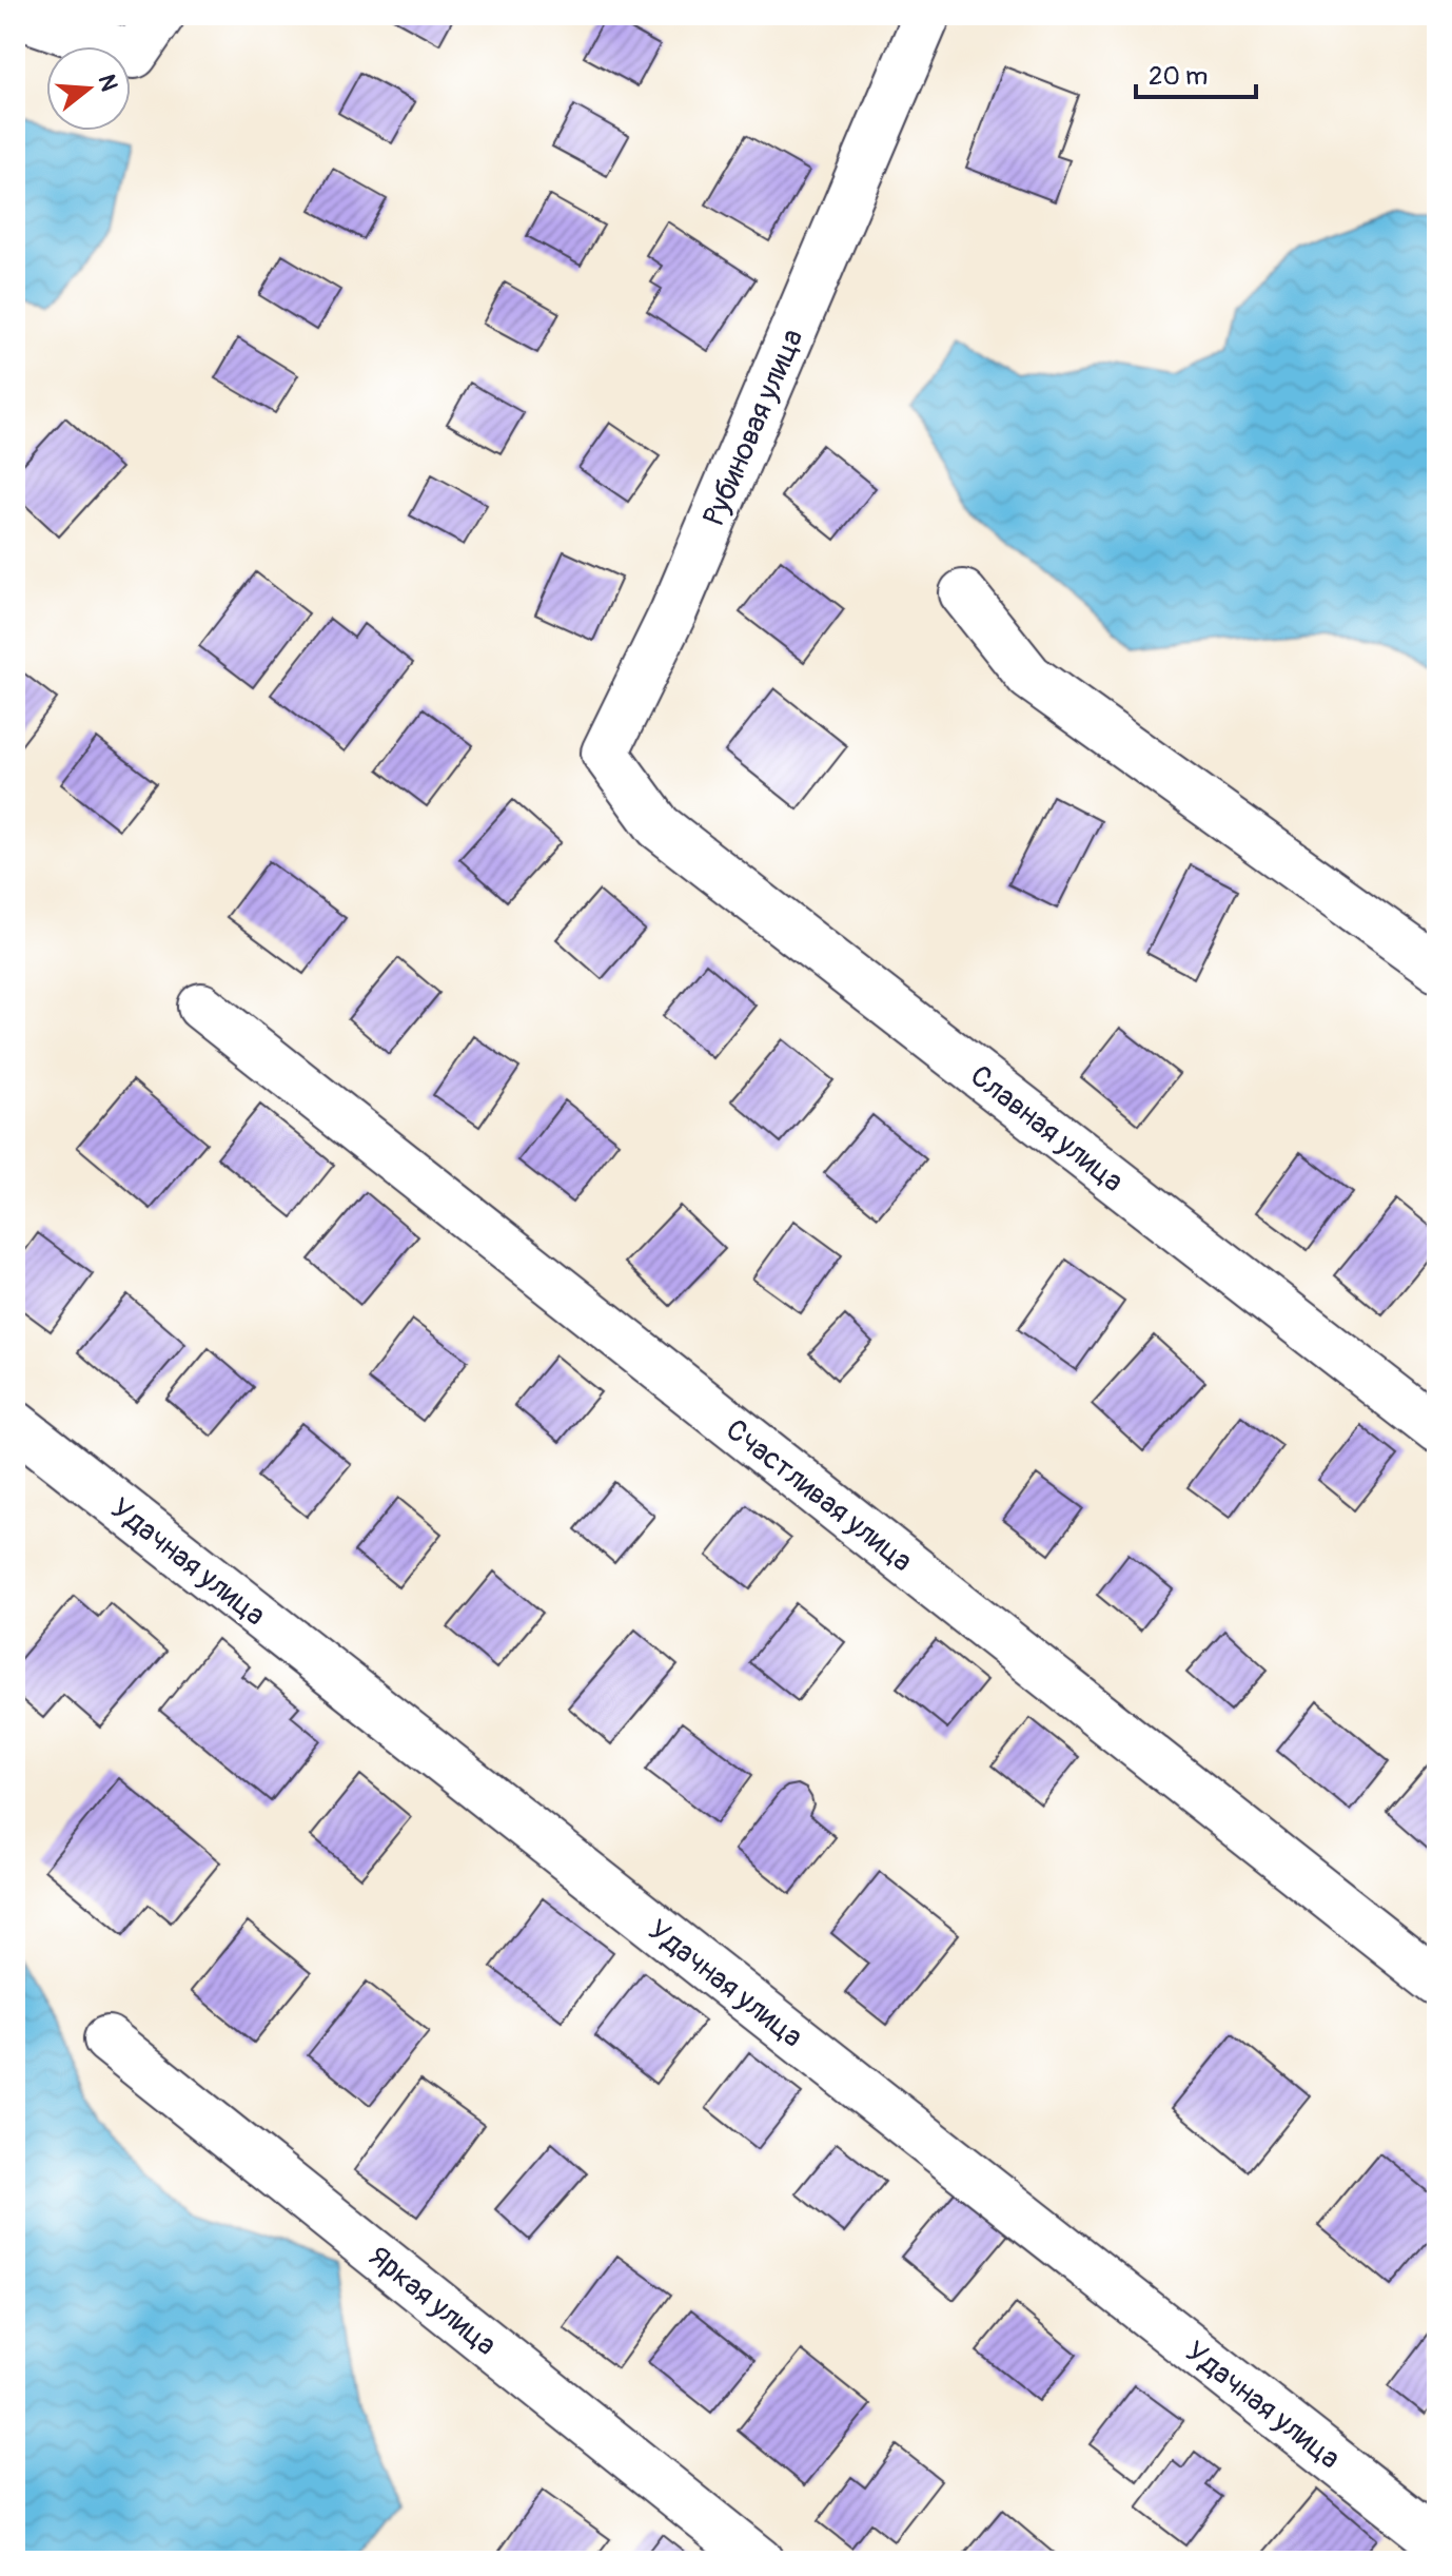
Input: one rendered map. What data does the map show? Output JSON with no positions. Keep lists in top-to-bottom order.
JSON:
{
  "streets": {
    "street": [
      "Рубиновая улица",
      "Славная улица",
      "Счастливая улица",
      "Удачная улица",
      "Яркая улица"
    ]
  },
  "crossings": [
    ["Рубиновая улица", "Славная улица"]
  ],
  "scale_bar": "20 m",
  "north": "right"
}
